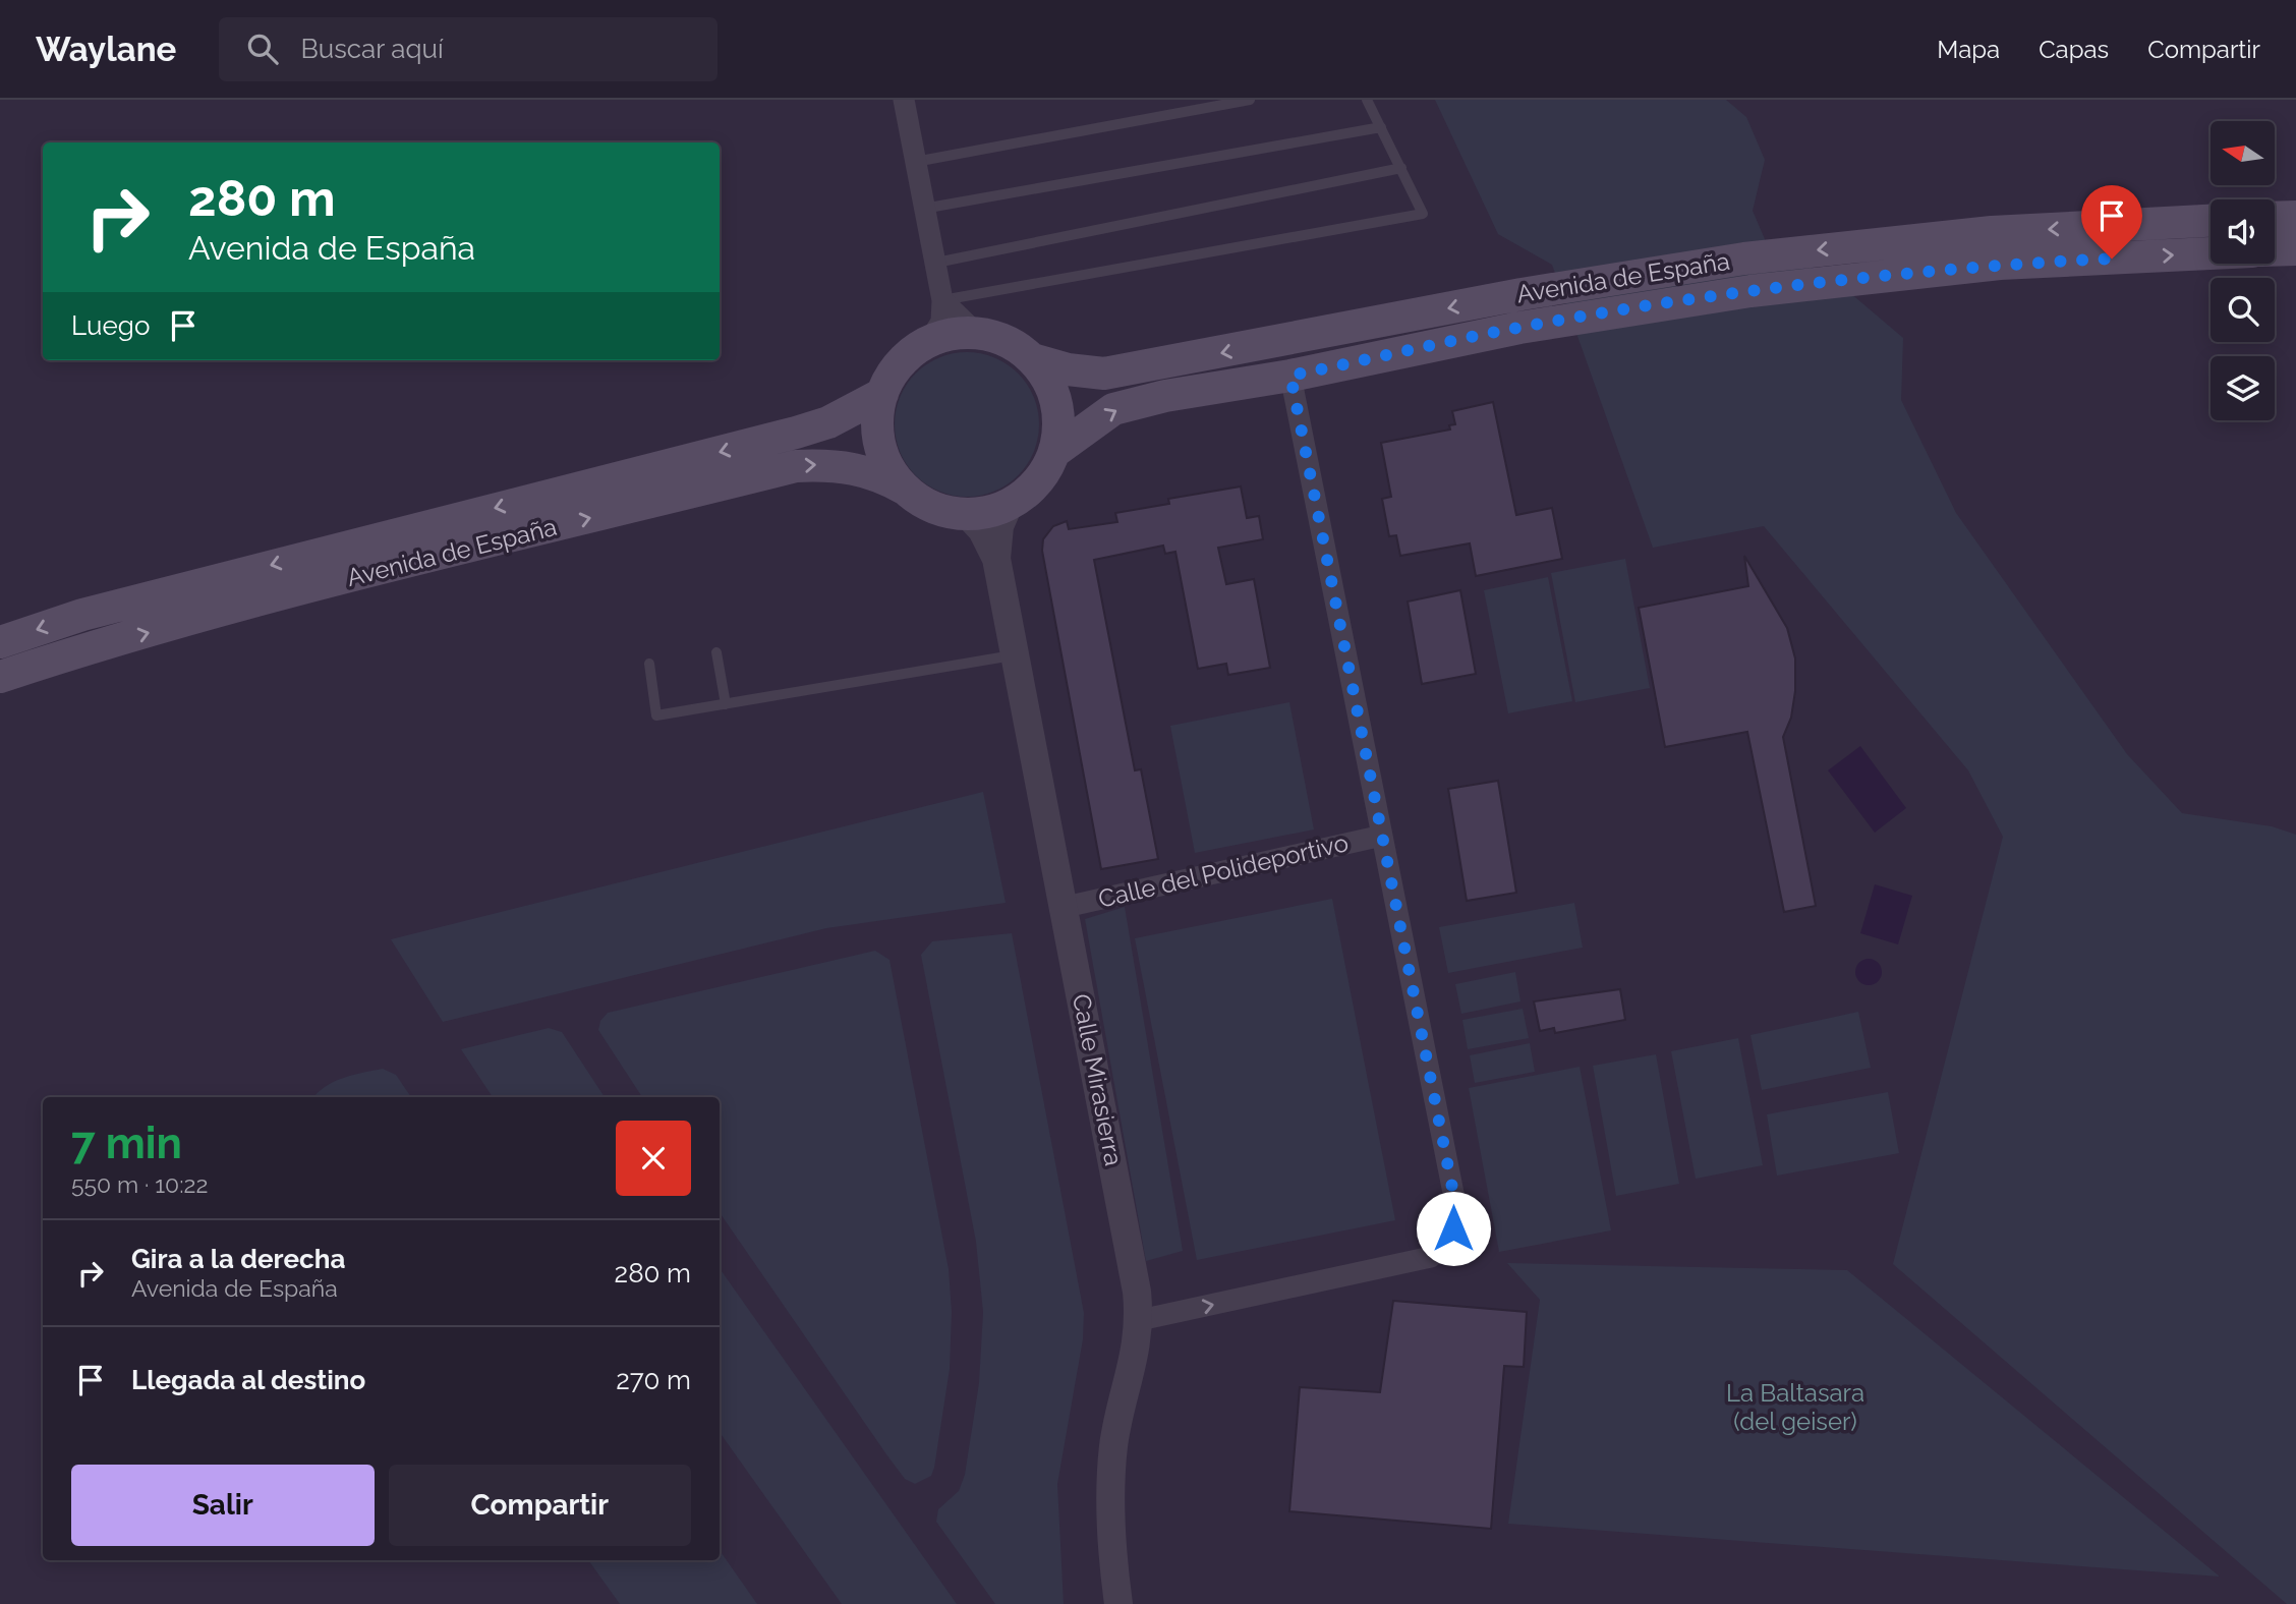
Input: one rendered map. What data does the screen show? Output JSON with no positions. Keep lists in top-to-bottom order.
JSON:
{
  "streets": {
    "main road": ["Avenida de España"],
    "street": ["Calle del Polideportivo", "Calle Mirasierra"]
  },
  "crossings": [
    ["Avenida de España", "Calle del Polideportivo"],
    ["Avenida de España", "Calle Mirasierra"],
    ["Calle del Polideportivo", "Calle Mirasierra"]
  ],
  "parks": ["La Baltasara (del geiser)"],
  "north": "left",
  "page": {
    "header": "Waylane",
    "search": "Buscar aquí",
    "nav": ["Mapa", "Capas", "Compartir"],
    "turn": ["280 m", "Avenida de España"],
    "then": "Luego",
    "heading": ["7 min", "550 m · 10:22"],
    "list": [
      {
        "name": "Gira a la derecha",
        "note": "Avenida de España",
        "value": "280 m"
      },
      {
        "name": "Llegada al destino",
        "value": "270 m"
      }
    ],
    "buttons": ["Salir", "Compartir"]
  }
}
